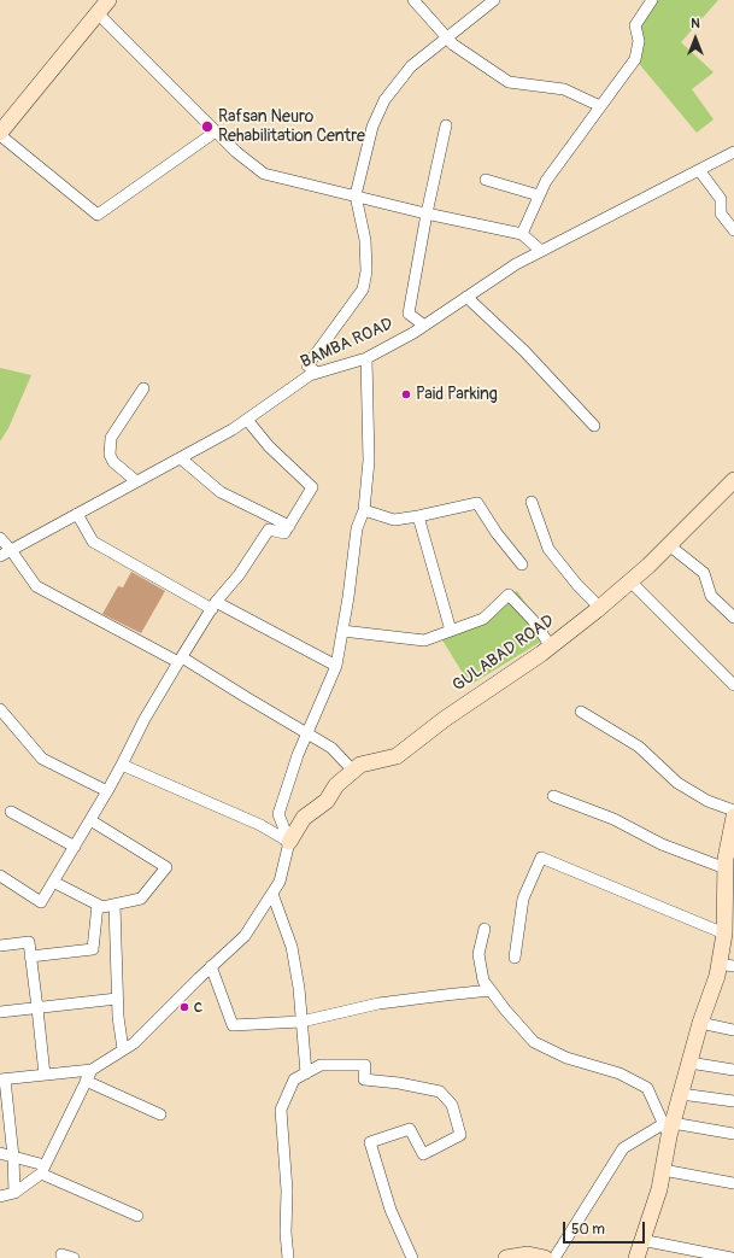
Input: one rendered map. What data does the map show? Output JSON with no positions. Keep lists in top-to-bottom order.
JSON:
{
  "streets": {
    "street": ["BAMBA ROAD", "GULABAD ROAD"]
  },
  "places": ["Rafsan Neuro Rehabilitation Centre", "Paid Parking", "c"],
  "scale_bar": "50 m",
  "north": "top"
}
